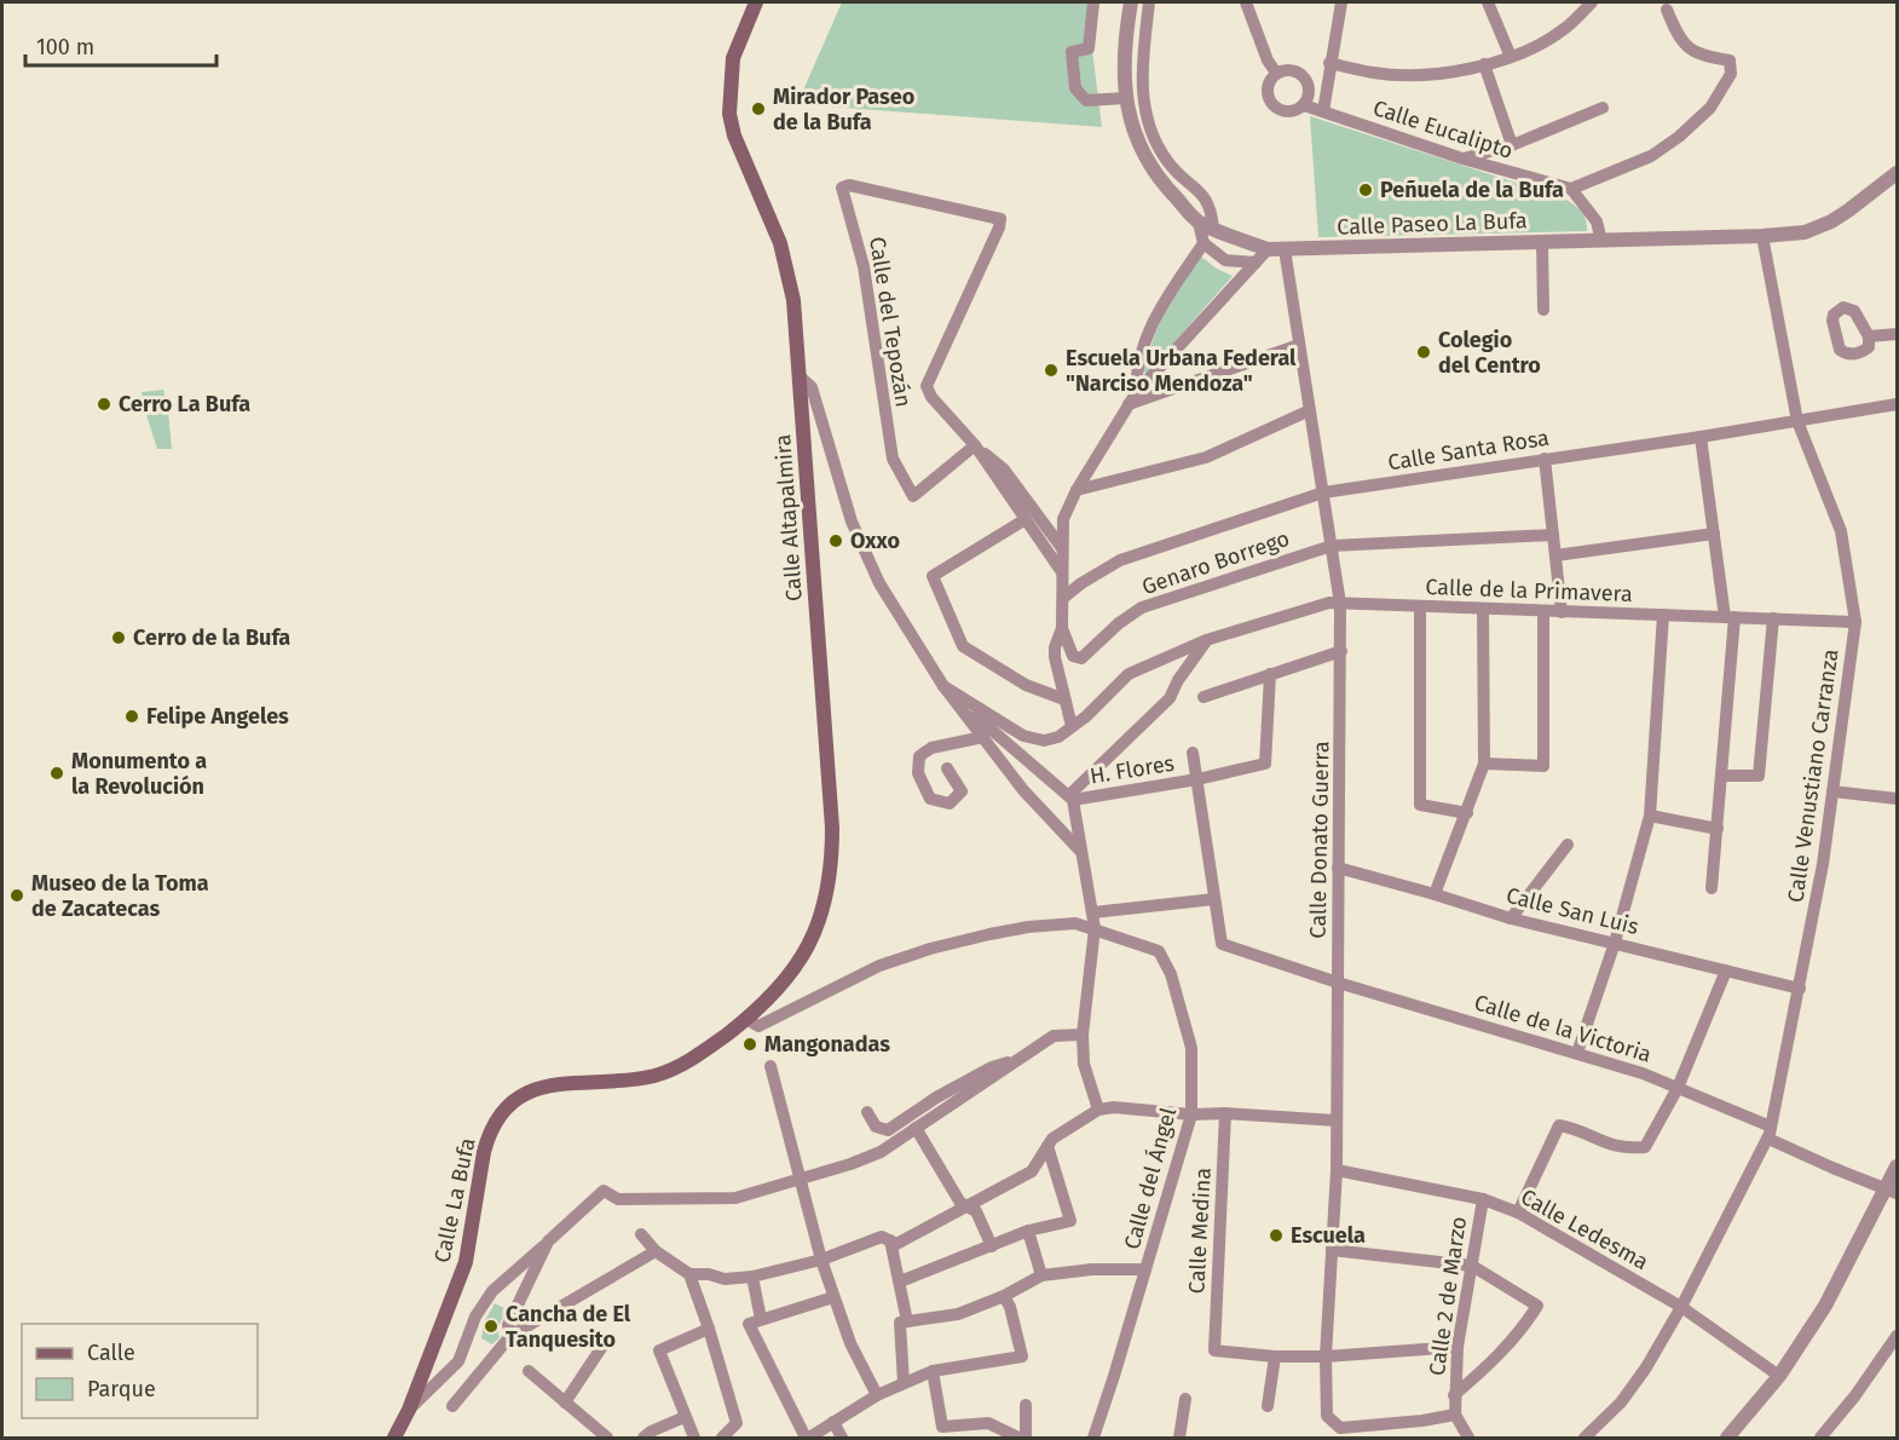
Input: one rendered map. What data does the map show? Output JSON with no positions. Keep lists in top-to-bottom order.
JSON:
{
  "streets": {
    "main road": ["Calle Altapalmira", "Calle La Bufa"],
    "street": [
      "Calle Eucalipto",
      "Calle Paseo La Bufa",
      "Calle del Tepozán",
      "Calle Santa Rosa",
      "Genaro Borrego",
      "Calle de la Primavera",
      "H. Flores",
      "Calle Venustiano Carranza",
      "Calle Donato Guerra",
      "Calle San Luis",
      "Calle de la Victoria",
      "Calle del Ángel",
      "Calle Ledesma",
      "Calle Medina",
      "Calle 2 de Marzo"
    ]
  },
  "crossings": [
    ["Calle Paseo La Bufa", "Calle Venustiano Carranza"],
    ["Calle Paseo La Bufa", "Calle Donato Guerra"],
    ["Calle Santa Rosa", "Calle Venustiano Carranza"],
    ["Calle Santa Rosa", "Calle Donato Guerra"],
    ["Calle Altapalmira", "Calle La Bufa"],
    ["Genaro Borrego", "Calle Donato Guerra"],
    ["Calle de la Primavera", "Calle Venustiano Carranza"],
    ["Calle de la Primavera", "Calle Donato Guerra"],
    ["Calle Venustiano Carranza", "Calle San Luis"],
    ["Calle Venustiano Carranza", "Calle de la Victoria"],
    ["Calle Venustiano Carranza", "Calle Ledesma"],
    ["Calle Donato Guerra", "Calle San Luis"],
    ["Calle Donato Guerra", "Calle de la Victoria"],
    ["Calle Donato Guerra", "Calle Ledesma"],
    ["Calle Donato Guerra", "Calle 2 de Marzo"],
    ["Calle Ledesma", "Calle 2 de Marzo"]
  ],
  "places": [
    "Mirador Paseo de la Bufa",
    "Peñuela de la Bufa",
    "Colegio del Centro",
    "Escuela Urbana Federal \"Narciso Mendoza\"",
    "Cerro La Bufa",
    "Oxxo",
    "Cerro de la Bufa",
    "Felipe Angeles",
    "Monumento a la Revolución",
    "Museo de la Toma de Zacatecas",
    "Mangonadas",
    "Escuela",
    "Cancha de El Tanquesito"
  ],
  "legend": ["Calle", "Parque"],
  "scale_bar": "100 m"
}
